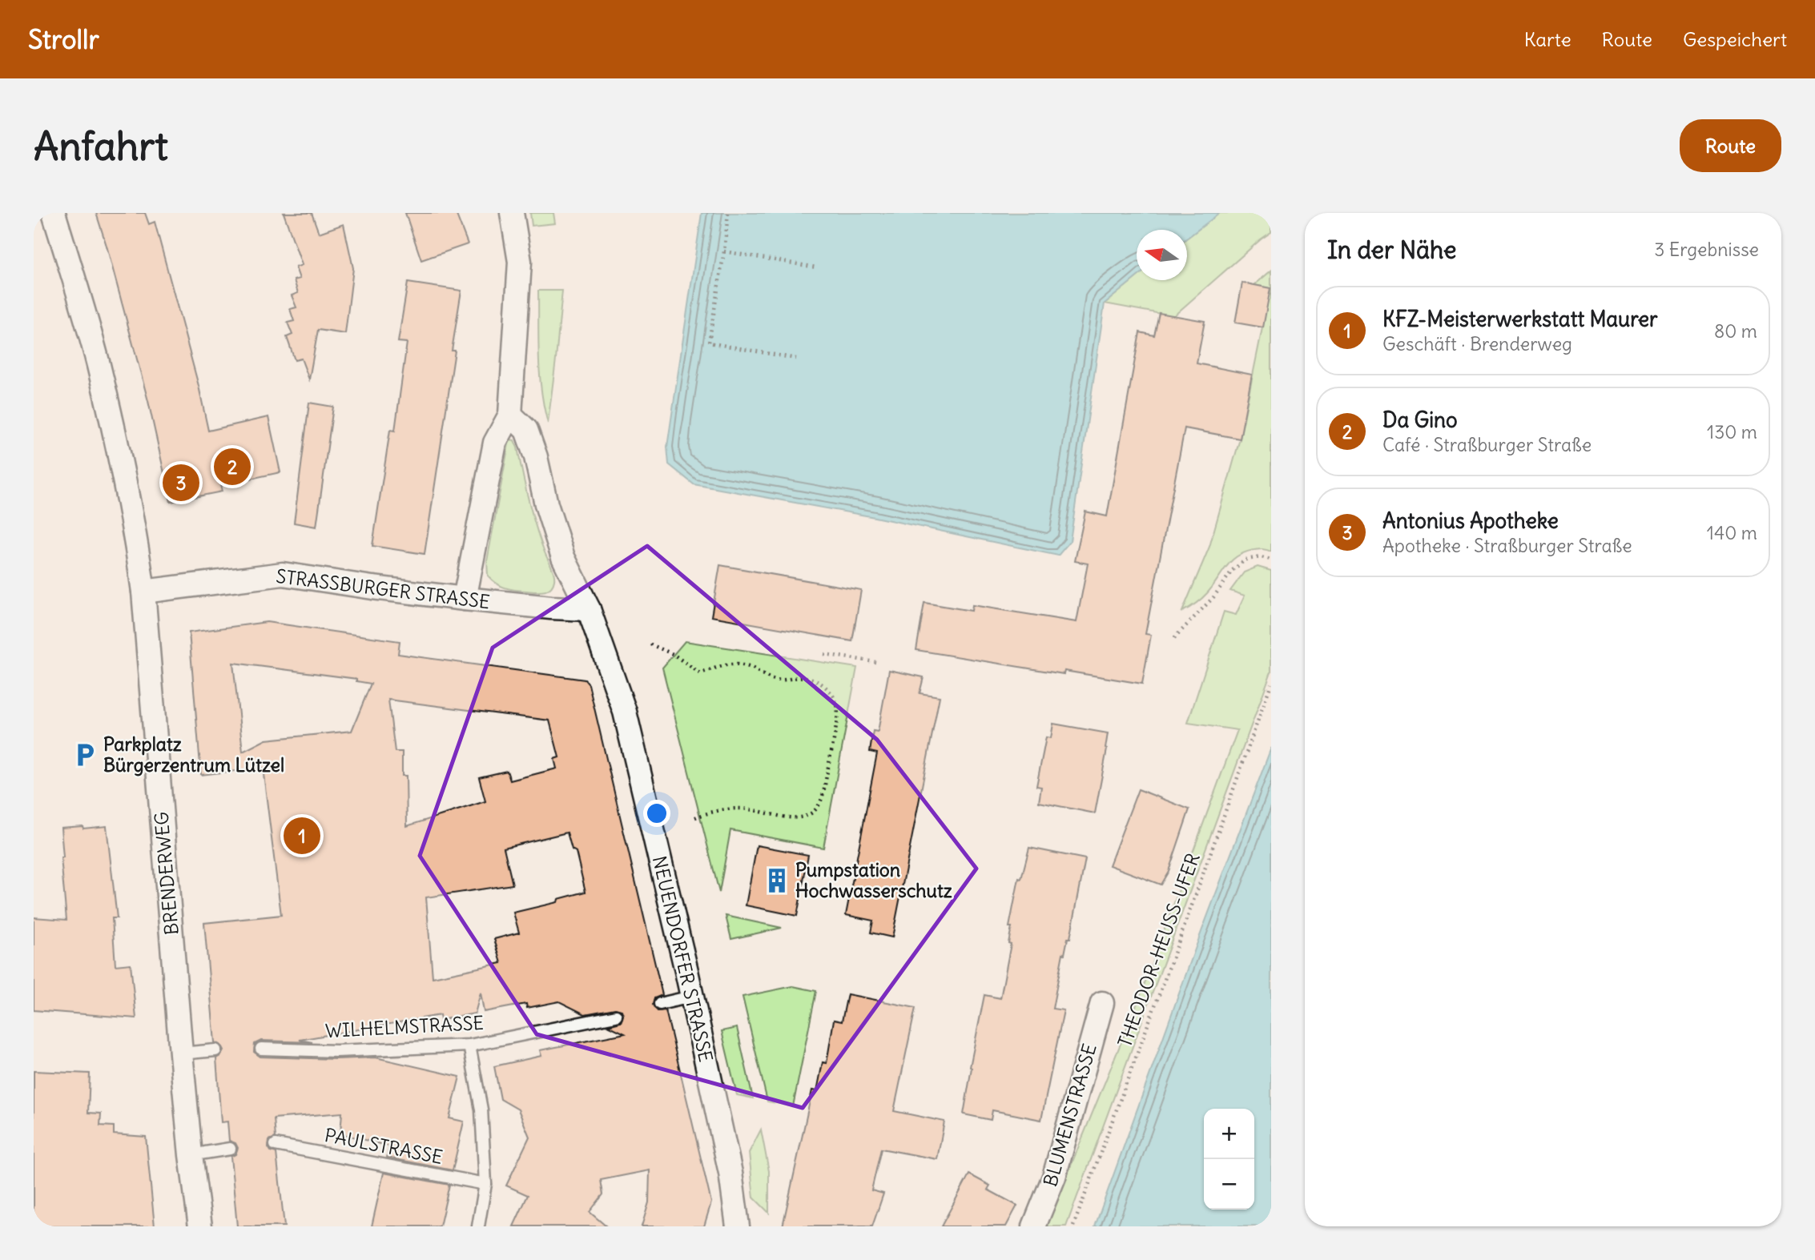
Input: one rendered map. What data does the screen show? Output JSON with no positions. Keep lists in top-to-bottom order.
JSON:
{
  "streets": {
    "street": [
      "STRASSBURGER STRASSE",
      "BRENDERWEG",
      "NEUENDORFER STRASSE",
      "BLUMENSTRASSE"
    ],
    "lane": ["WILHELMSTRASSE", "PAULSTRASSE"],
    "path": ["THEODOR-HEUSS-UFER"]
  },
  "crossings": [
    ["STRASSBURGER STRASSE", "BRENDERWEG"],
    ["STRASSBURGER STRASSE", "NEUENDORFER STRASSE"]
  ],
  "places": {
    "parking": ["Parkplatz Bürgerzentrum Lützel"],
    "building": ["Pumpstation Hochwasserschutz"]
  },
  "north": "left",
  "page": {
    "header": "Strollr",
    "nav": ["Karte", "Route", "Gespeichert"],
    "buttons": "Route",
    "title": "Anfahrt",
    "heading": ["In der Nähe", "3 Ergebnisse"],
    "list": [
      {
        "mark": "1",
        "name": "KFZ-Meisterwerkstatt Maurer",
        "note": "Geschäft · Brenderweg",
        "value": "80 m"
      },
      {
        "mark": "2",
        "name": "Da Gino",
        "note": "Café · Straßburger Straße",
        "value": "130 m"
      },
      {
        "mark": "3",
        "name": "Antonius Apotheke",
        "note": "Apotheke · Straßburger Straße",
        "value": "140 m"
      }
    ],
    "pins": ["2", "3", "1"],
    "map_buttons": ["+", "−"]
  }
}
